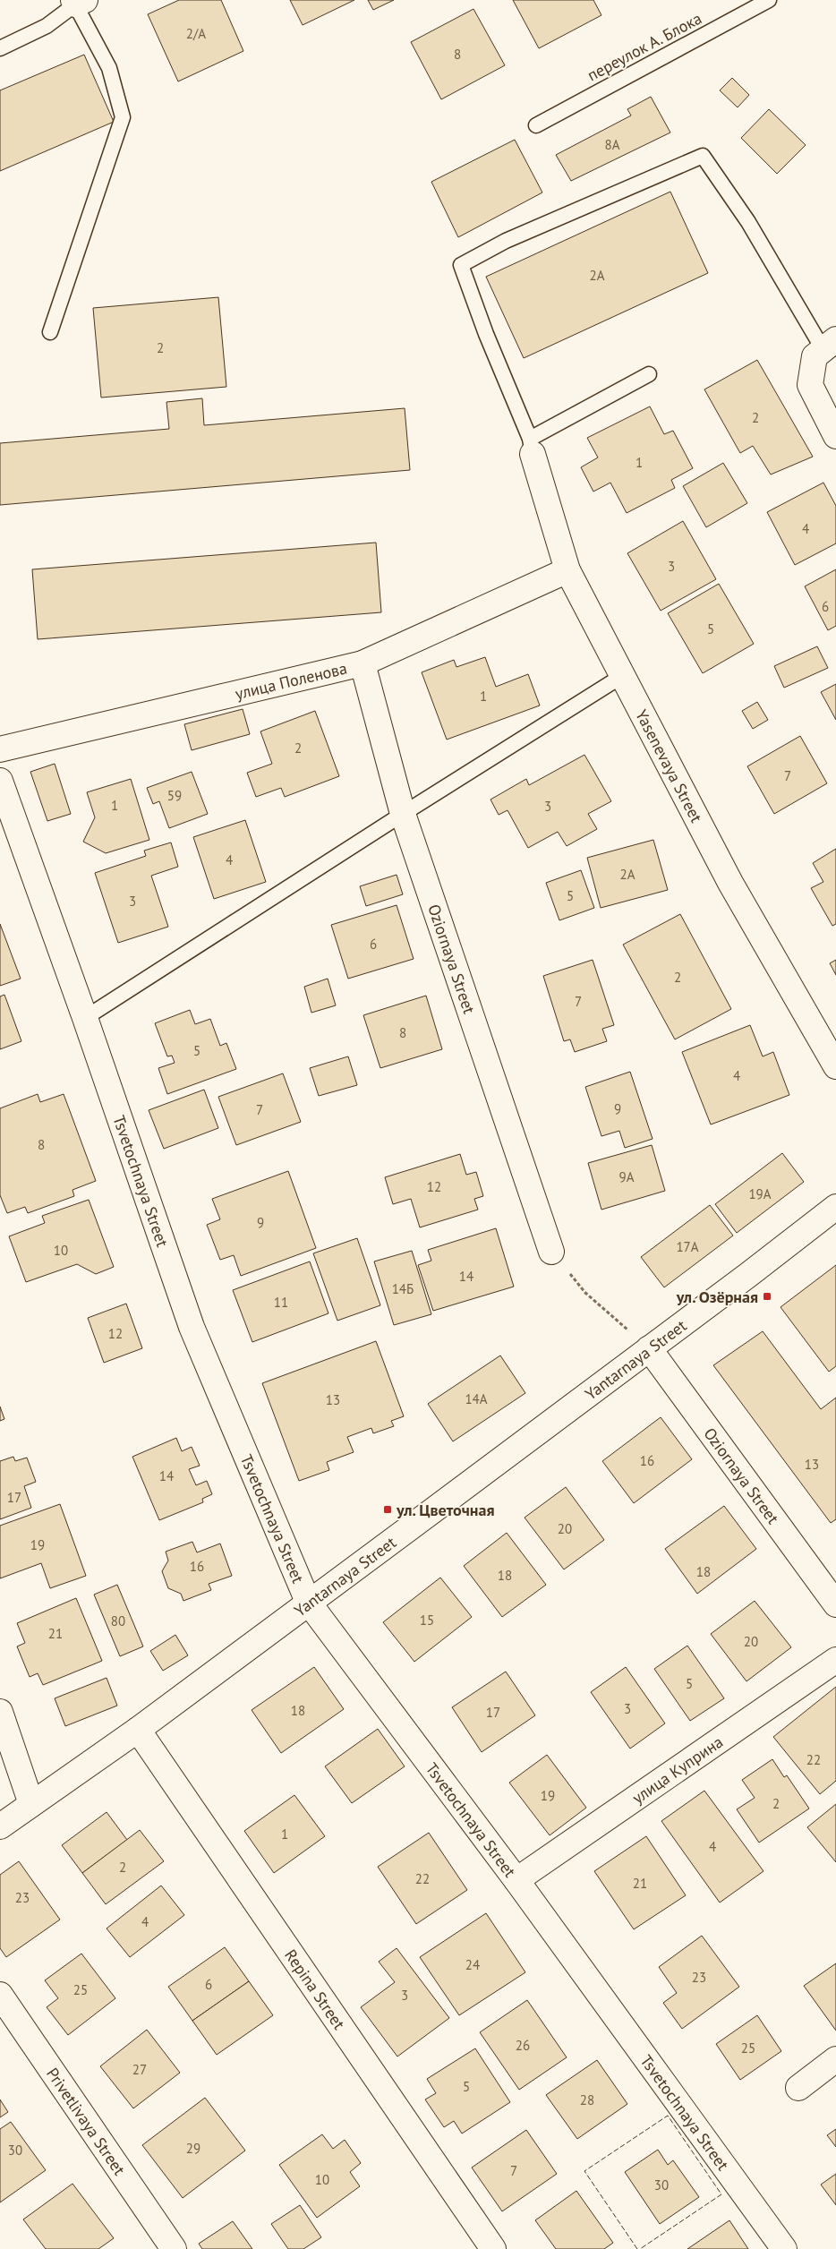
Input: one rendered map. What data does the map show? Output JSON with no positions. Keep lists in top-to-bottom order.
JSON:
{
  "streets": {
    "street": [
      "улица Поленова",
      "Yasenevaya Street",
      "Oziornaya Street",
      "Tsvetochnaya Street",
      "Yantarnaya Street",
      "улица Куприна",
      "Repina Street",
      "Privetlivaya Street"
    ],
    "lane": ["переулок А. Блока"]
  },
  "crossings": [
    ["улица Поленова", "Yasenevaya Street"],
    ["улица Поленова", "Oziornaya Street"],
    ["Oziornaya Street", "Yantarnaya Street"],
    ["Tsvetochnaya Street", "Yantarnaya Street"],
    ["Tsvetochnaya Street", "улица Куприна"],
    ["Yantarnaya Street", "Repina Street"]
  ],
  "places": {
    "transit": ["ул. Озёрная", "ул. Цветочная"]
  },
  "house_numbers": [
    "2/А",
    "8",
    "8А",
    "2А",
    "2",
    "2",
    "1",
    "4",
    "3",
    "6",
    "5",
    "1",
    "2",
    "7",
    "59",
    "1",
    "3",
    "4",
    "2А",
    "5",
    "3",
    "6",
    "2",
    "7",
    "8",
    "5",
    "4",
    "9",
    "7",
    "8",
    "9А",
    "12",
    "19А",
    "9",
    "17А",
    "10",
    "14",
    "14Б",
    "11",
    "12",
    "14А",
    "13",
    "16",
    "13",
    "14",
    "17",
    "20",
    "19",
    "16",
    "18",
    "18",
    "15",
    "80",
    "21",
    "20",
    "5",
    "3",
    "18",
    "17",
    "22",
    "19",
    "2",
    "1",
    "4",
    "2",
    "22",
    "21",
    "23",
    "4",
    "24",
    "23",
    "6",
    "25",
    "3",
    "26",
    "25",
    "27",
    "5",
    "28",
    "29",
    "30",
    "7",
    "10",
    "30"
  ]
}
